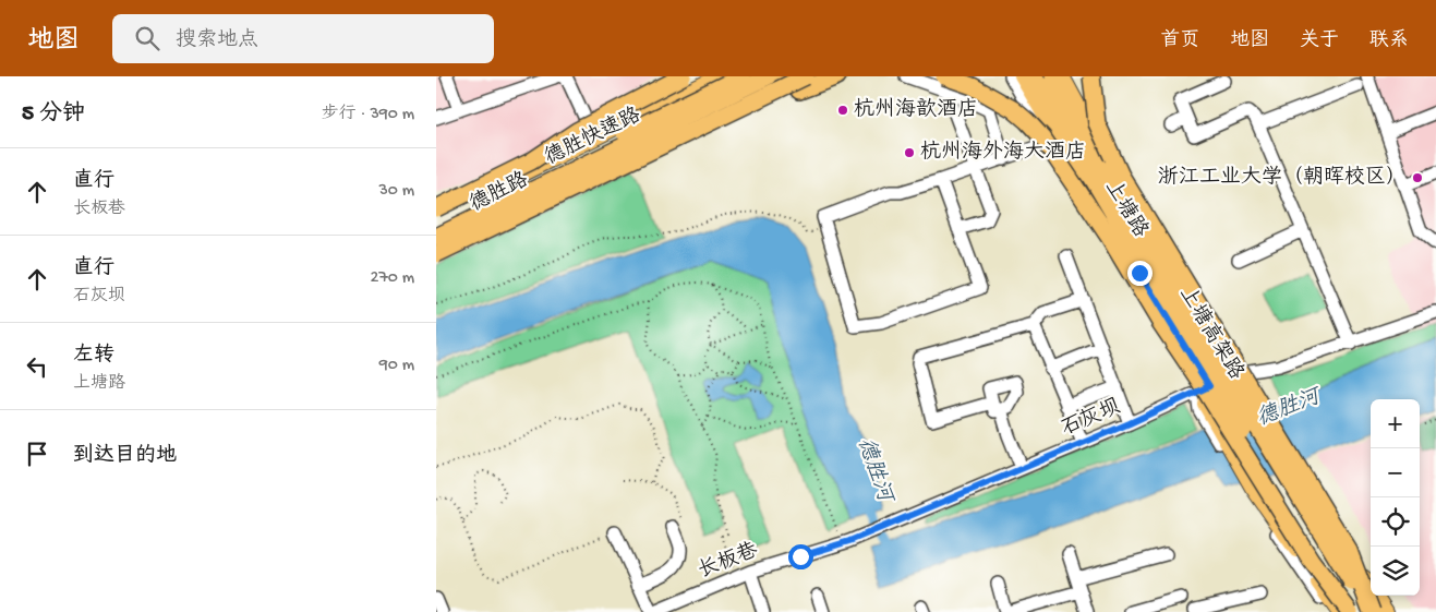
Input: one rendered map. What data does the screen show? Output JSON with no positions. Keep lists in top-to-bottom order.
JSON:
{
  "streets": {
    "highway": ["德胜快速路", "上塘高架路"],
    "main road": ["德胜路", "上塘路"],
    "street": ["石灰坝", "长板巷"]
  },
  "crossings": [
    ["上塘路", "石灰坝"],
    ["石灰坝", "长板巷"]
  ],
  "water": ["德胜河"],
  "places": ["杭州海歆酒店", "杭州海外海大酒店", "浙江工业大学（朝晖校区）"],
  "page": {
    "header": "地图",
    "search": "搜索地点",
    "nav": [
      "首页",
      "地图",
      "关于",
      "联系"
    ],
    "heading": ["5 分钟", "步行 · 390 m"],
    "list": [
      ["直行", "长板巷", "30 m"],
      ["直行", "石灰坝", "270 m"],
      ["左转", "上塘路", "90 m"],
      "到达目的地"
    ],
    "map_buttons": ["+", "−"]
  }
}
